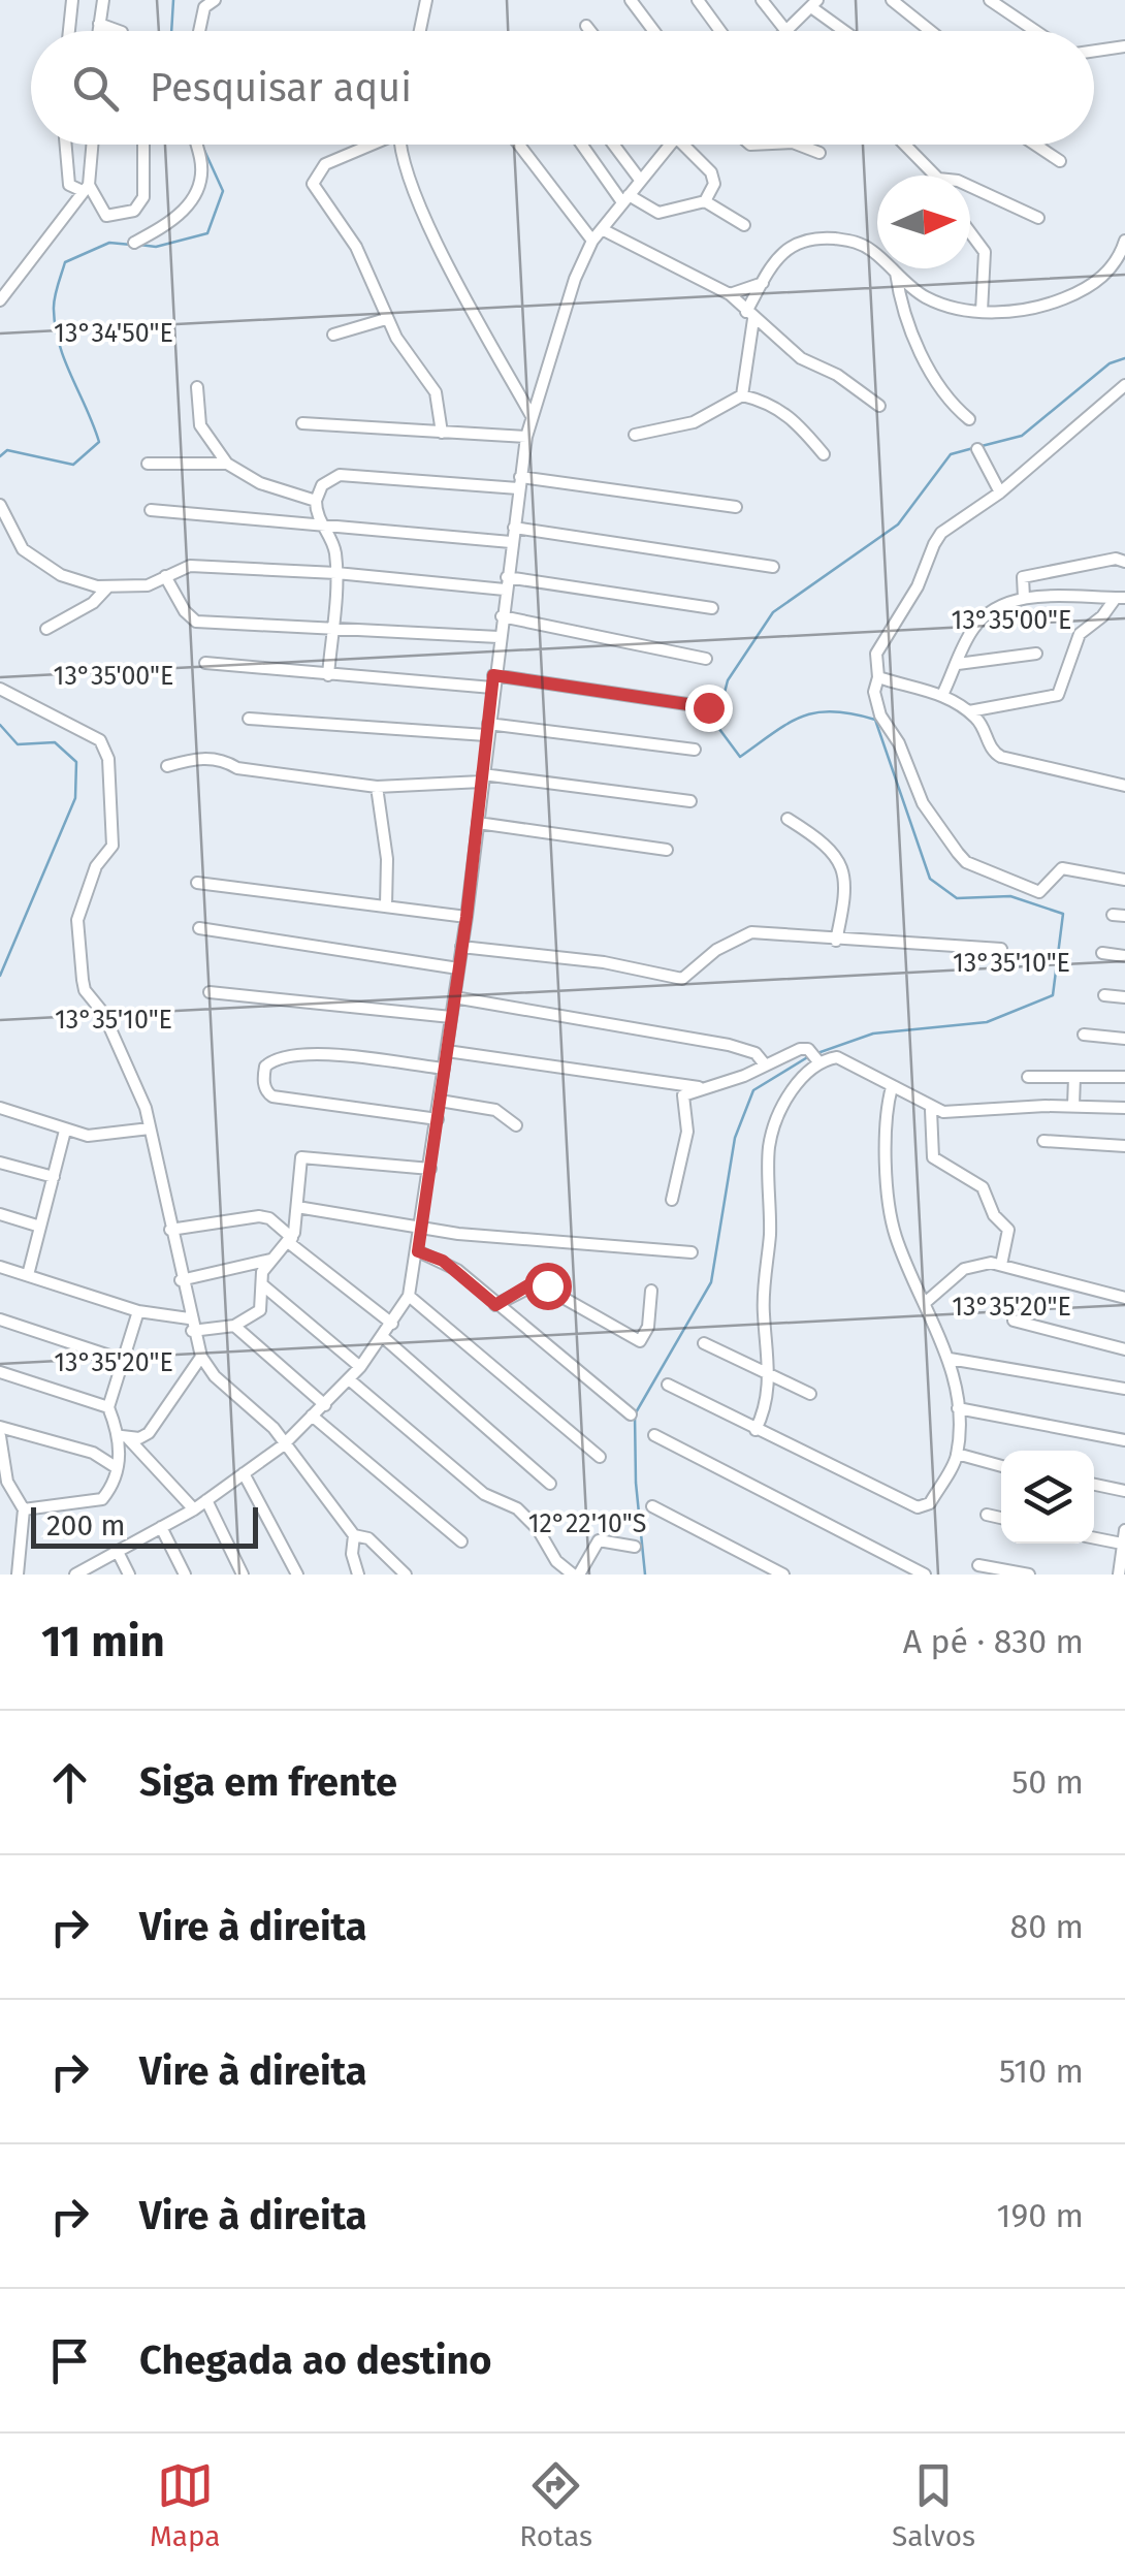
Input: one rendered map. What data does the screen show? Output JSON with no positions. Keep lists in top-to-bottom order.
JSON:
{
  "scale_bar": "200 m",
  "north": "right",
  "page": {
    "search": "Pesquisar aqui",
    "scale": "200 m",
    "heading": ["11 min", "A pé · 830 m"],
    "list": [
      ["Siga em frente", "50 m"],
      ["Vire à direita", "80 m"],
      ["Vire à direita", "510 m"],
      ["Vire à direita", "190 m"],
      "Chegada ao destino"
    ],
    "nav": ["Mapa", "Rotas", "Salvos"]
  },
  "coordinates": [
    "13°34'50\"E",
    "13°35'00\"E",
    "13°35'10\"E",
    "13°35'20\"E",
    "12°22'10\"S"
  ]
}
